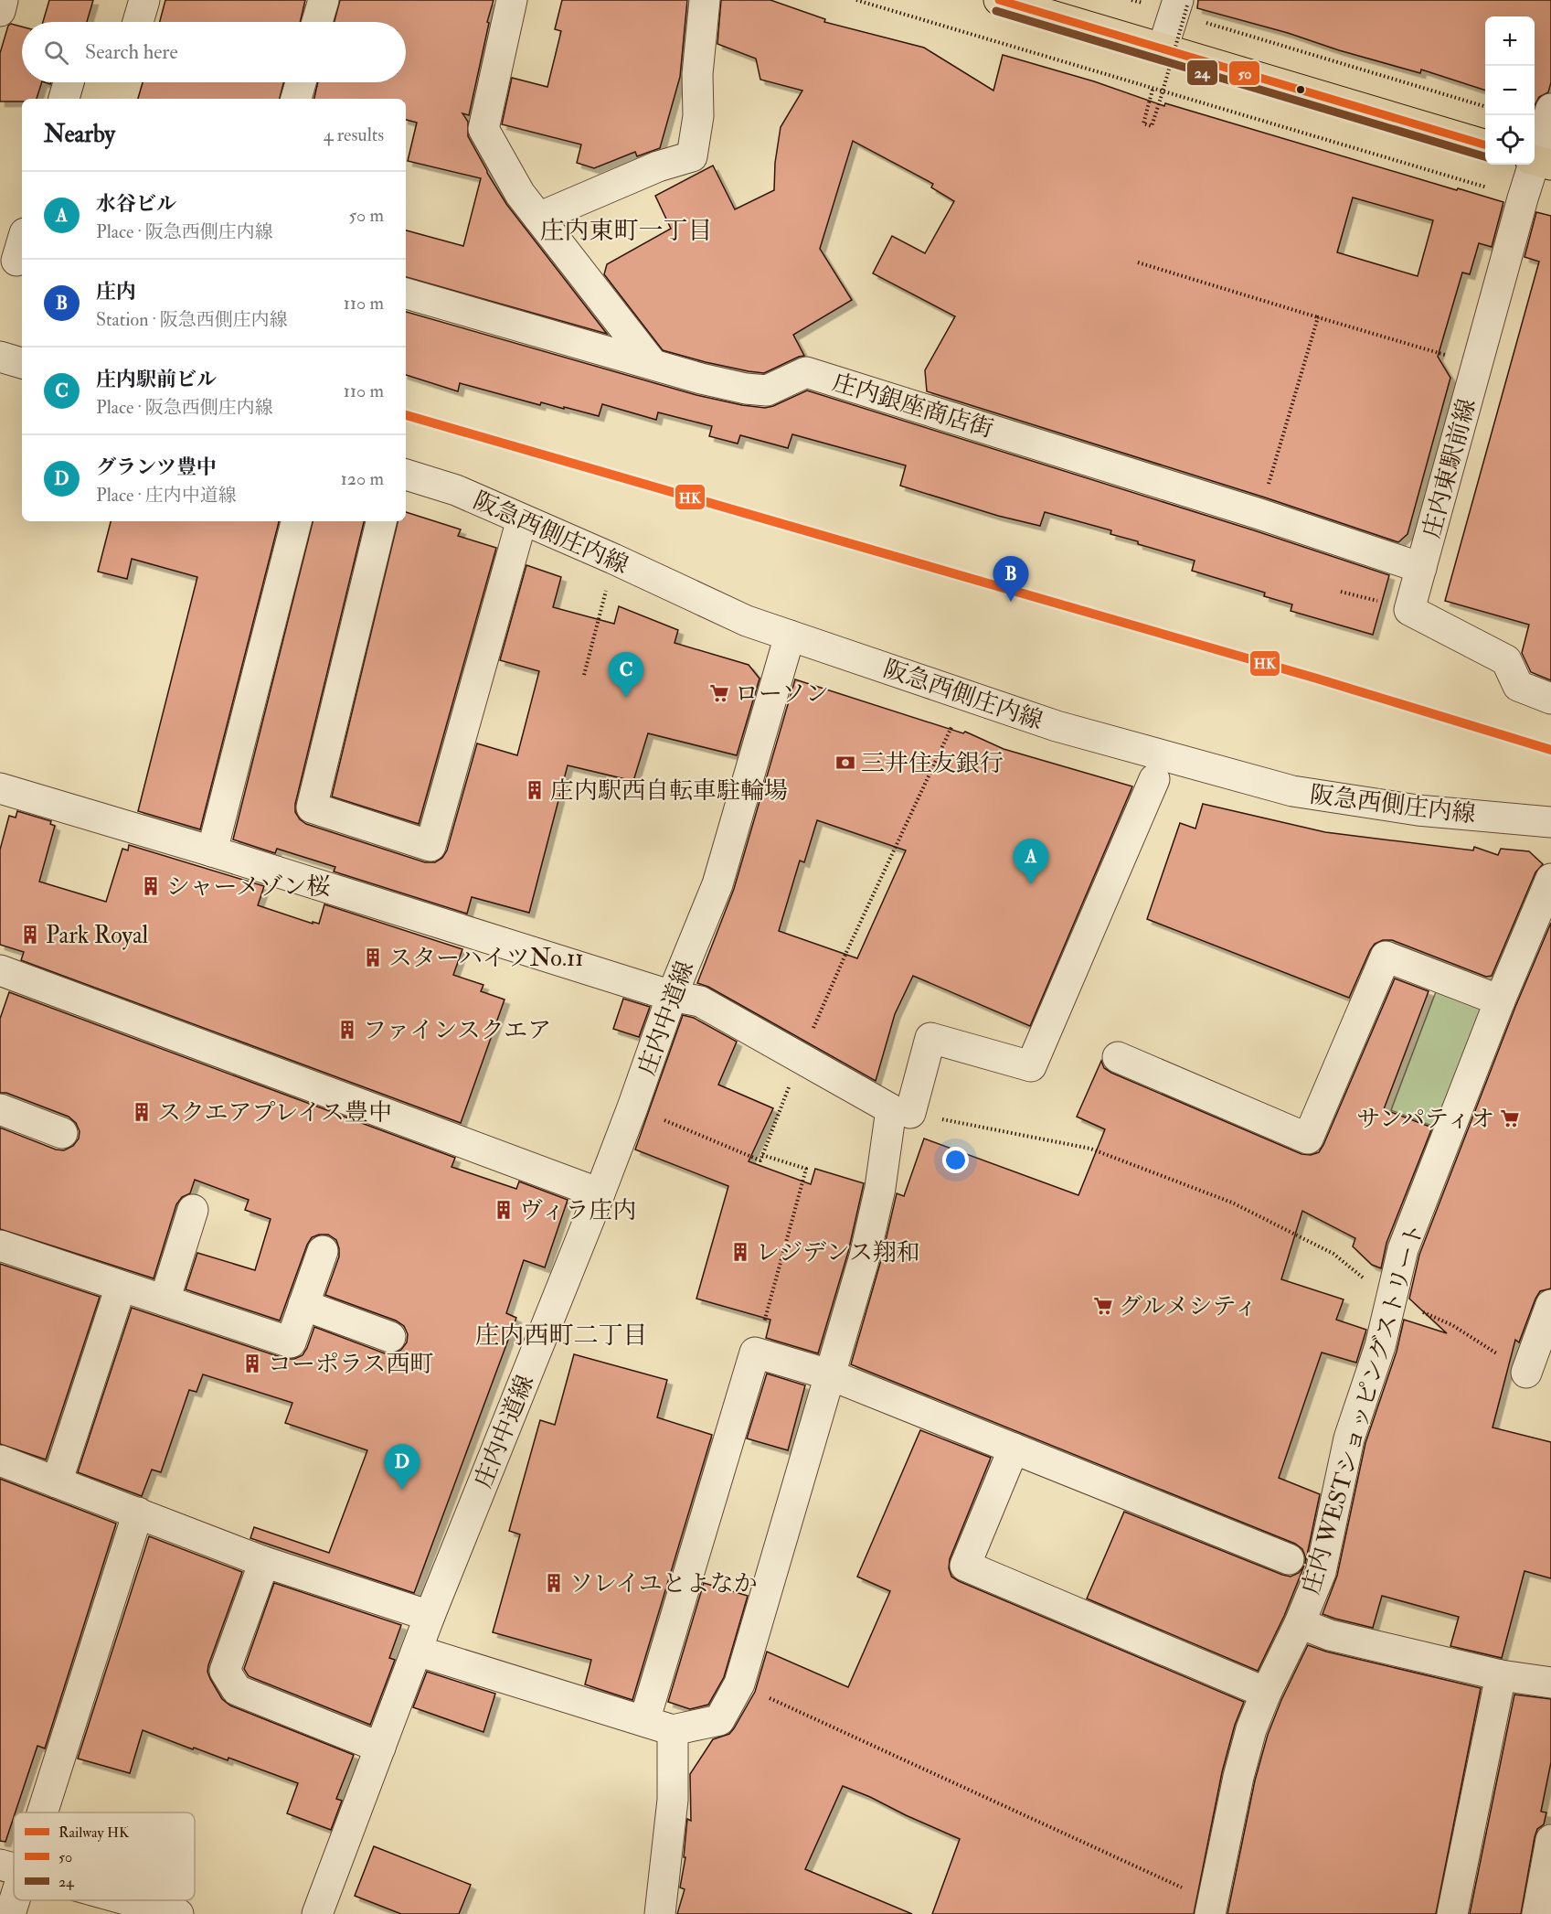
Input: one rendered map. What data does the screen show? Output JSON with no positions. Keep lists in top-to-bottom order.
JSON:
{
  "streets": {
    "street": [
      "庄内銀座商店街",
      "庄内東駅前線",
      "阪急西側庄内線",
      "庄内中道線",
      "庄内 WESTショッピングストリート"
    ]
  },
  "crossings": [
    ["庄内銀座商店街", "庄内東駅前線"],
    ["阪急西側庄内線", "庄内中道線"]
  ],
  "districts": ["庄内東町一丁目", "庄内西町二丁目"],
  "places": {
    "supermarket": ["ローソン", "サンパティオ", "グルメシティ"],
    "bank": ["三井住友銀行"],
    "building": [
      "庄内駅西自転車駐輪場",
      "シャーメゾン桜",
      "Park Royal",
      "スターハイツNo.11",
      "ファインスクエア",
      "スクエアプレイス豊中",
      "ヴィラ庄内",
      "レジデンス翔和",
      "コーポラス西町",
      "ソレイユとよなか"
    ]
  },
  "lines": ["transit line 50", "transit line 24", "rail line HK"],
  "legend": ["Railway HK", "50", "24"],
  "page": {
    "map_buttons": ["+", "−"],
    "search": "Search here",
    "heading": ["Nearby", "4 results"],
    "list": [
      {
        "mark": "A",
        "name": "水谷ビル",
        "note": "Place · 阪急西側庄内線",
        "value": "50 m"
      },
      {
        "mark": "B",
        "name": "庄内",
        "note": "Station · 阪急西側庄内線",
        "value": "110 m"
      },
      {
        "mark": "C",
        "name": "庄内駅前ビル",
        "note": "Place · 阪急西側庄内線",
        "value": "110 m"
      },
      {
        "mark": "D",
        "name": "グランツ豊中",
        "note": "Place · 庄内中道線",
        "value": "120 m"
      }
    ],
    "pins": [
      "B",
      "C",
      "A",
      "D"
    ]
  }
}
